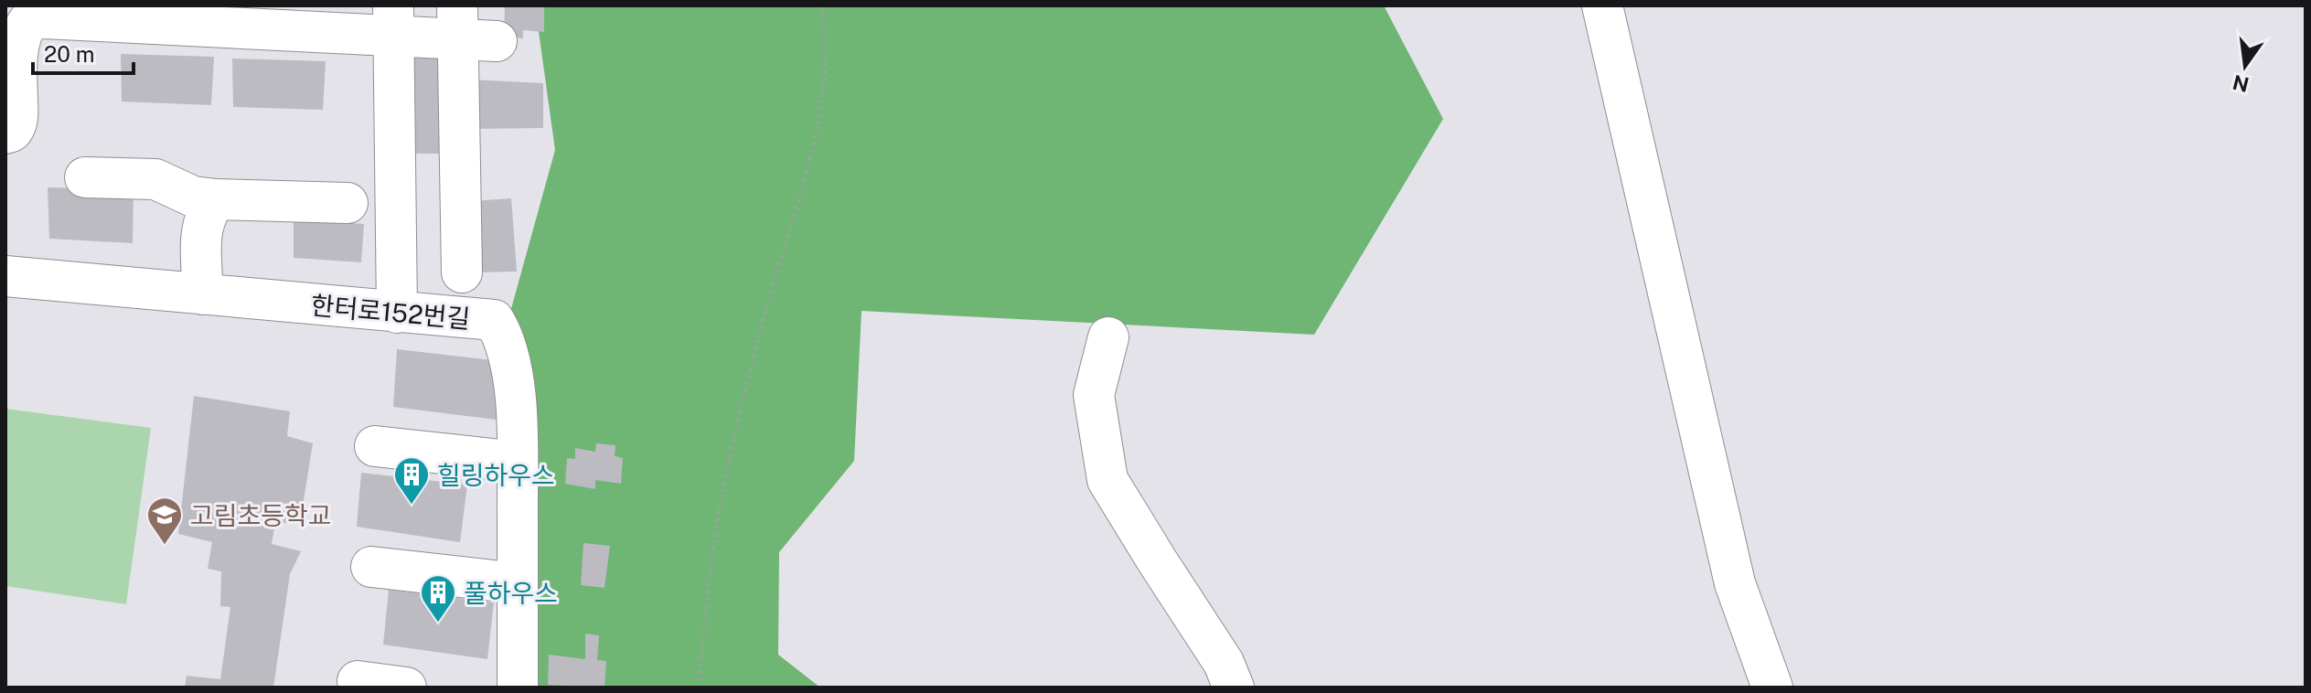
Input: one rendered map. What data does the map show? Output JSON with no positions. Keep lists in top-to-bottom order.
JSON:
{
  "streets": {
    "street": ["한터로152번길"]
  },
  "places": {
    "building": ["힐링하우스", "풀하우스"],
    "school or university": ["고림초등학교"]
  },
  "scale_bar": "20 m",
  "north": "bottom"
}
